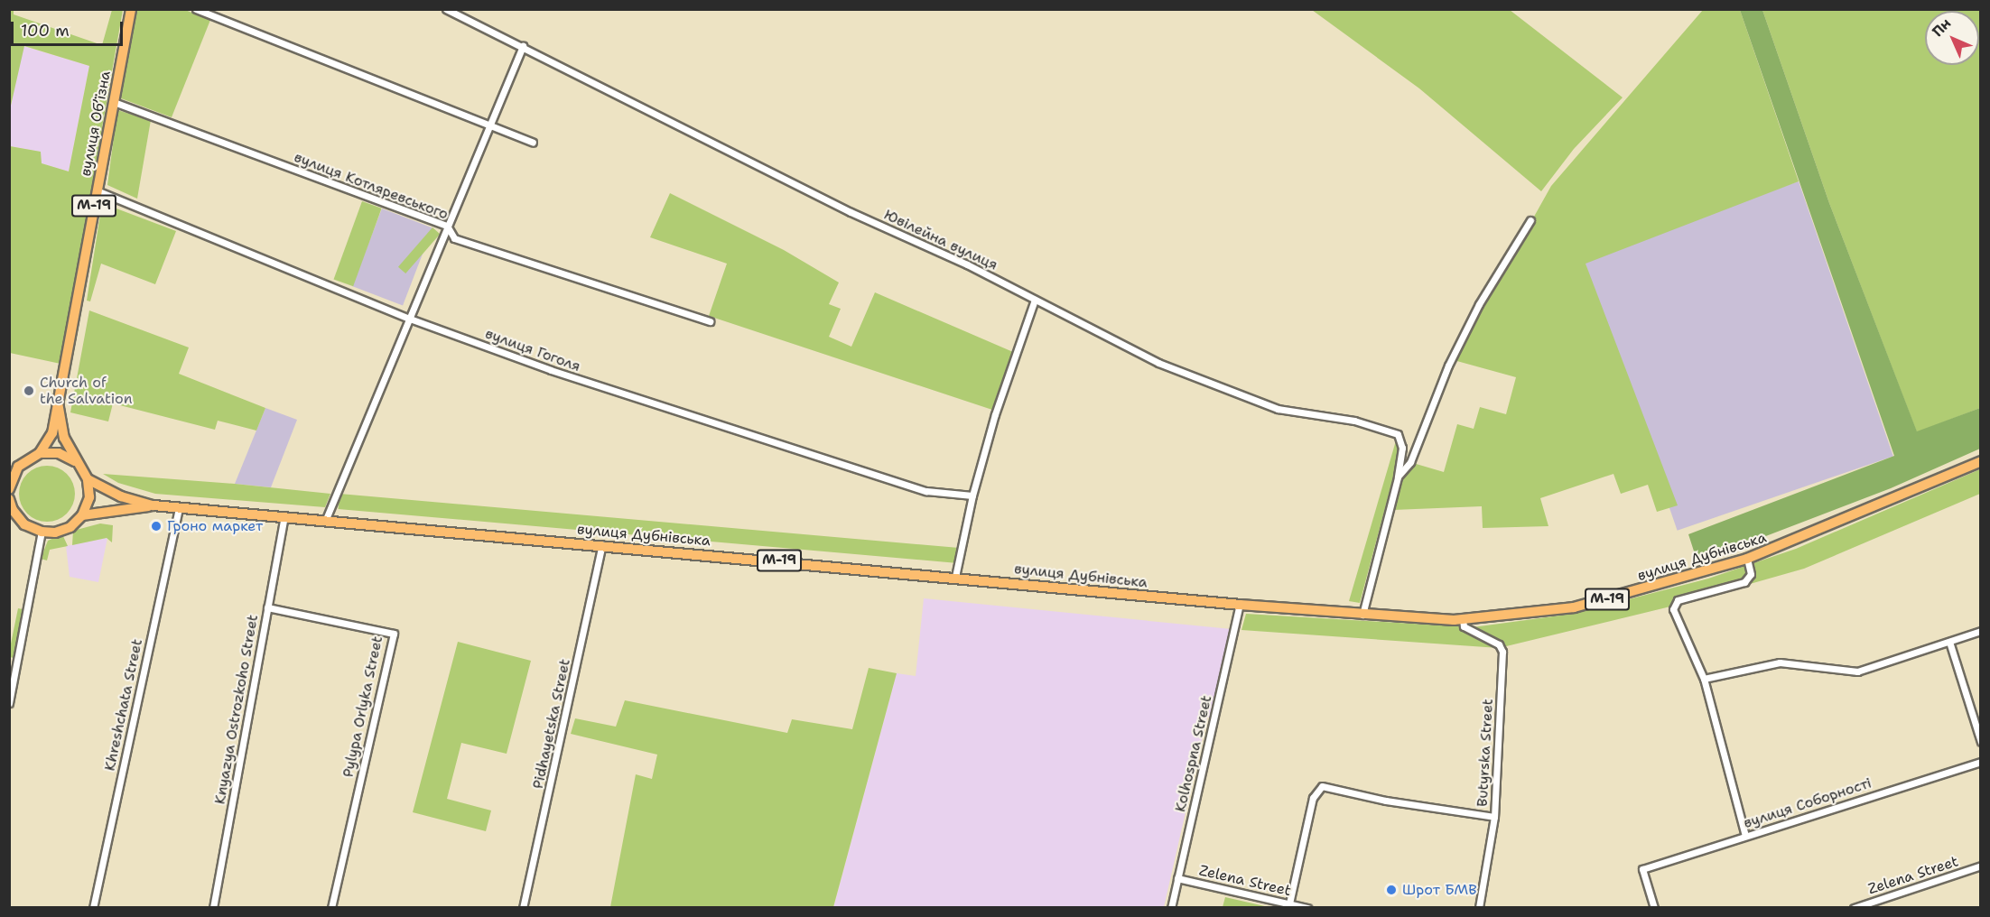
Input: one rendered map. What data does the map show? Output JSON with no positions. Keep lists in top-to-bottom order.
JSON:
{
  "streets": {
    "highway": ["вулиця Об’їзна", "М-19", "вулиця Дубнівська"],
    "street": [
      "вулиця Котляревського",
      "Ювілейна вулиця",
      "вулиця Гоголя",
      "Khreshchata Street",
      "Pylypa Orlyka Street",
      "Knyazya Ostrozkoho Street",
      "Pidhayetska Street",
      "Butyrska Street",
      "Kolhospna Street",
      "вулиця Соборності",
      "Zelena Street"
    ]
  },
  "crossings": [
    ["вулиця Об’їзна", "вулиця Котляревського"],
    ["вулиця Об’їзна", "М-19"],
    ["вулиця Об’їзна", "вулиця Гоголя"],
    ["М-19", "вулиця Дубнівська"],
    ["вулиця Дубнівська", "Khreshchata Street"],
    ["вулиця Дубнівська", "Knyazya Ostrozkoho Street"],
    ["вулиця Дубнівська", "Pidhayetska Street"],
    ["вулиця Дубнівська", "Butyrska Street"],
    ["вулиця Дубнівська", "Kolhospna Street"],
    ["Pylypa Orlyka Street", "Knyazya Ostrozkoho Street"],
    ["Kolhospna Street", "Zelena Street"]
  ],
  "places": ["Church of the Salvation", "Гроно маркет", "Шрот БМВ"],
  "scale_bar": "100 m",
  "north": "top left"
}
